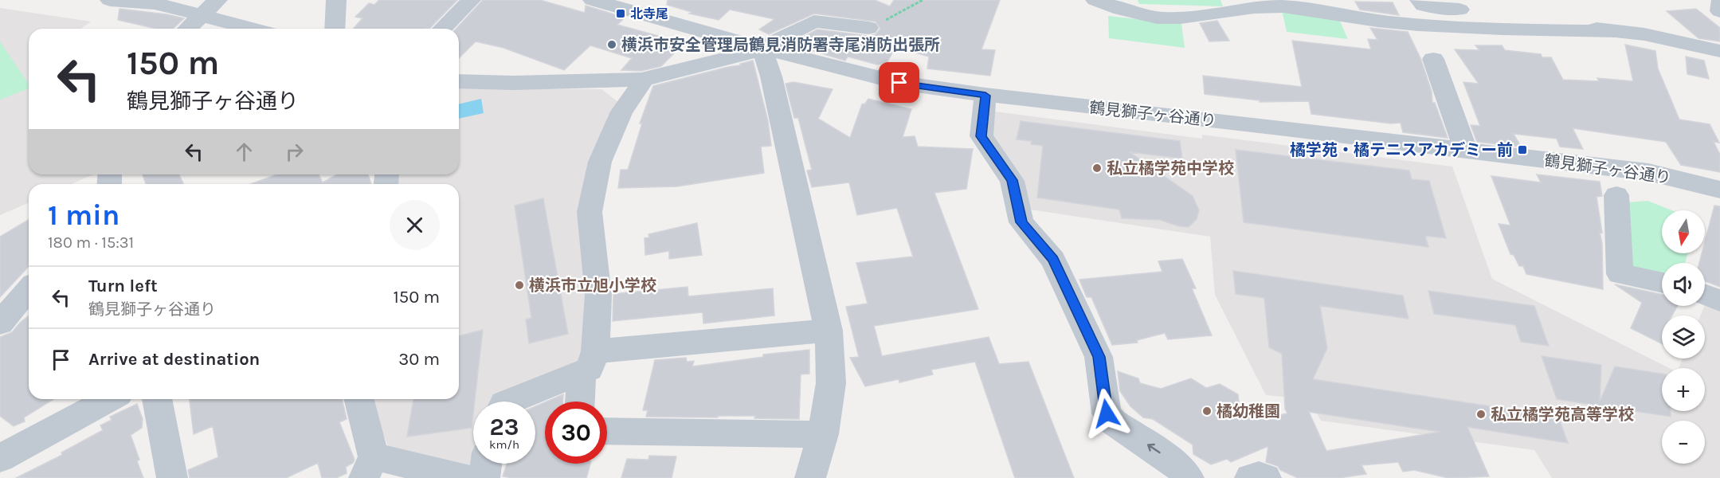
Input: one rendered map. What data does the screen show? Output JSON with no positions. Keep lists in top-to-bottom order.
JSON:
{
  "streets": {
    "street": ["鶴見獅子ヶ谷通り"]
  },
  "places": {
    "transit": ["北寺尾", "橘学苑・橘テニスアカデミー前"],
    "other": [
      "横浜市安全管理局鶴見消防署寺尾消防出張所",
      "私立橘学苑中学校",
      "横浜市立旭小学校",
      "橘幼稚園",
      "私立橘学苑高等学校"
    ]
  },
  "north": "bottom",
  "page": {
    "turn": ["150 m", "鶴見獅子ヶ谷通り"],
    "heading": ["1 min", "180 m · 15:31"],
    "map_buttons": ["+", "−"],
    "list": [
      {
        "name": "Turn left",
        "note": "鶴見獅子ヶ谷通り",
        "value": "150 m"
      },
      {
        "name": "Arrive at destination",
        "value": "30 m"
      }
    ],
    "speed": "23 km/h",
    "limit": "30"
  }
}
